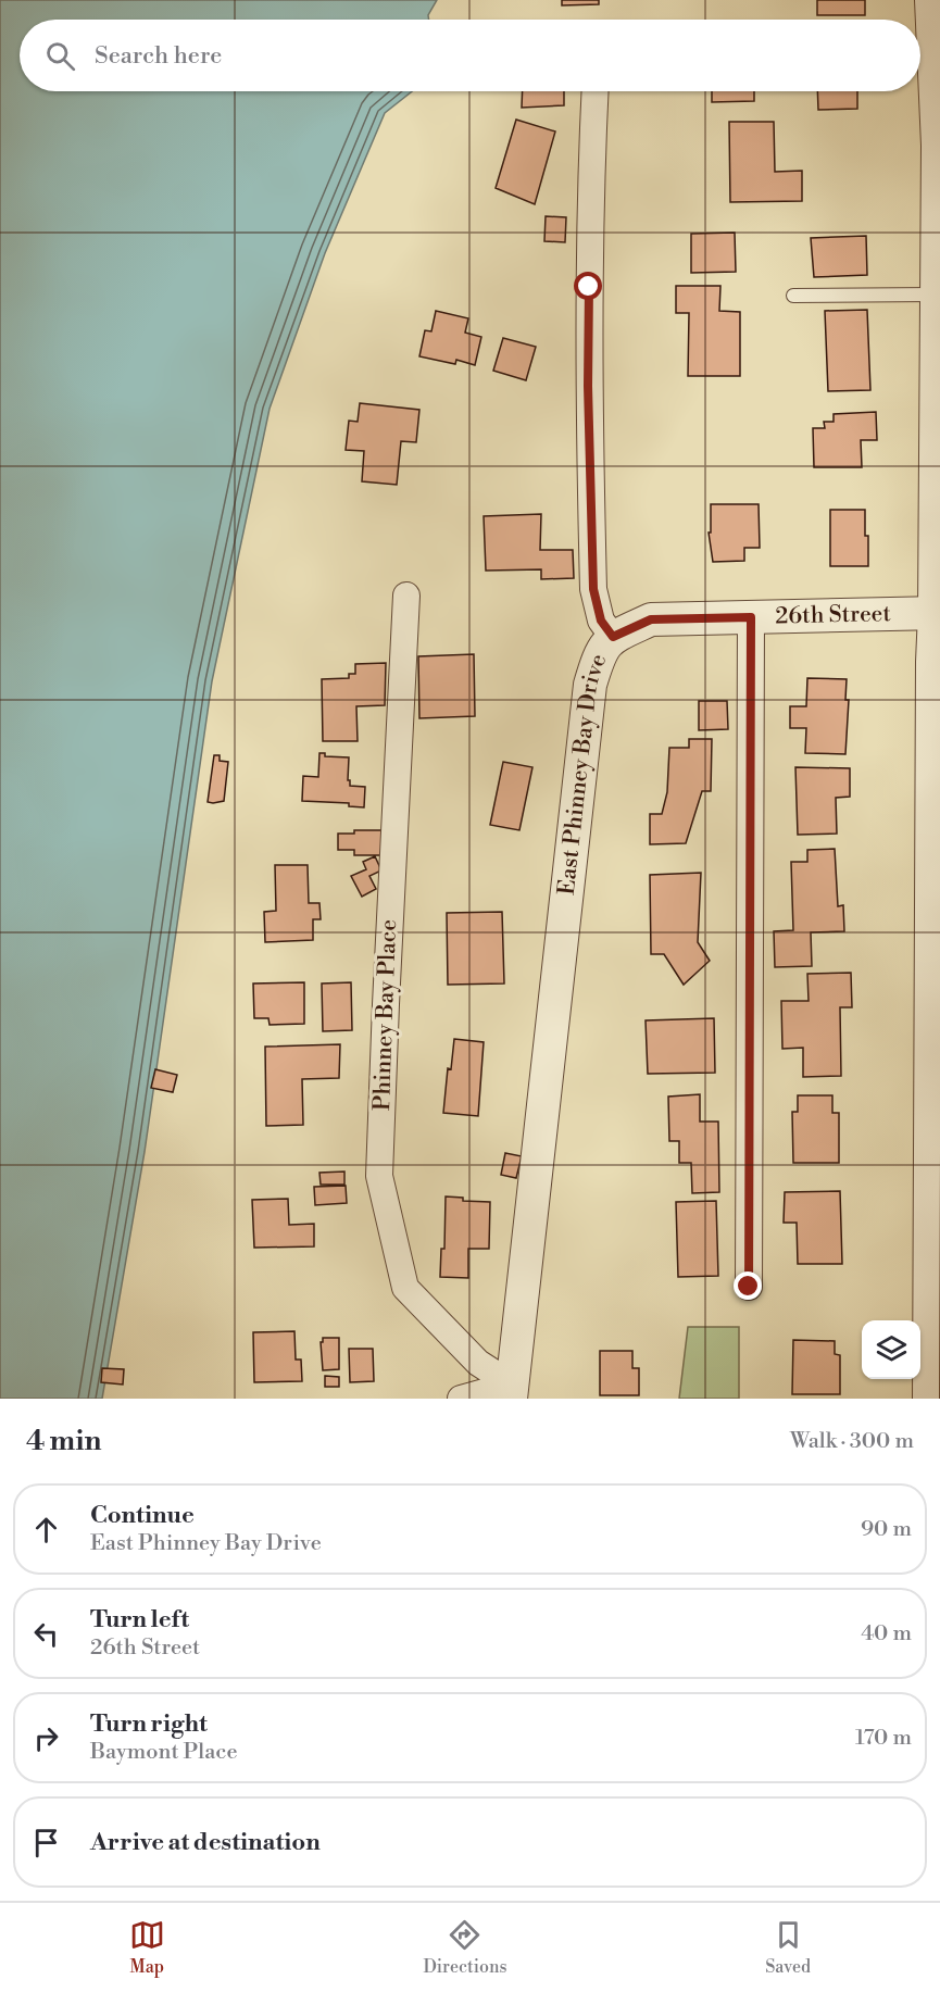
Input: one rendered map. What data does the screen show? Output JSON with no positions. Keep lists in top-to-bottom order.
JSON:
{
  "streets": {
    "street": ["26th Street", "East Phinney Bay Drive", "Phinney Bay Place"]
  },
  "crossings": [
    ["26th Street", "East Phinney Bay Drive"],
    ["East Phinney Bay Drive", "Phinney Bay Place"]
  ],
  "page": {
    "search": "Search here",
    "heading": ["4 min", "Walk · 300 m"],
    "list": [
      ["Continue", "East Phinney Bay Drive", "90 m"],
      ["Turn left", "26th Street", "40 m"],
      ["Turn right", "Baymont Place", "170 m"],
      "Arrive at destination"
    ],
    "nav": ["Map", "Directions", "Saved"]
  }
}
